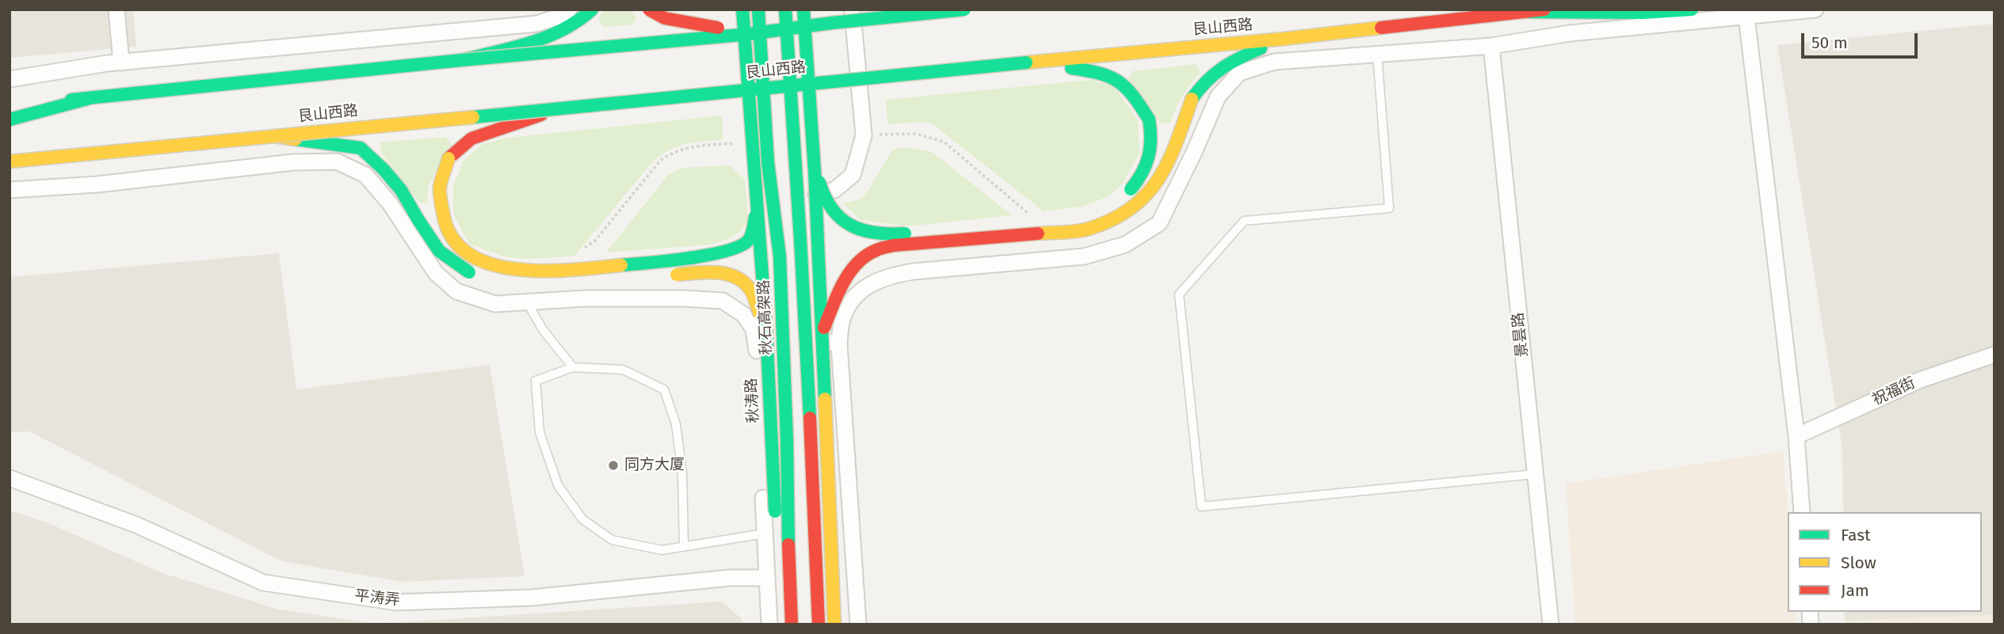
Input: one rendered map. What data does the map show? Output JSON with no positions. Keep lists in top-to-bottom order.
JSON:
{
  "streets": {
    "main road": ["艮山西路", "秋石高架路", "秋涛路"],
    "street": ["景昙路", "祝福街", "平涛弄"]
  },
  "places": ["同方大厦"],
  "legend": ["Fast", "Slow", "Jam"],
  "scale_bar": "50 m"
}
